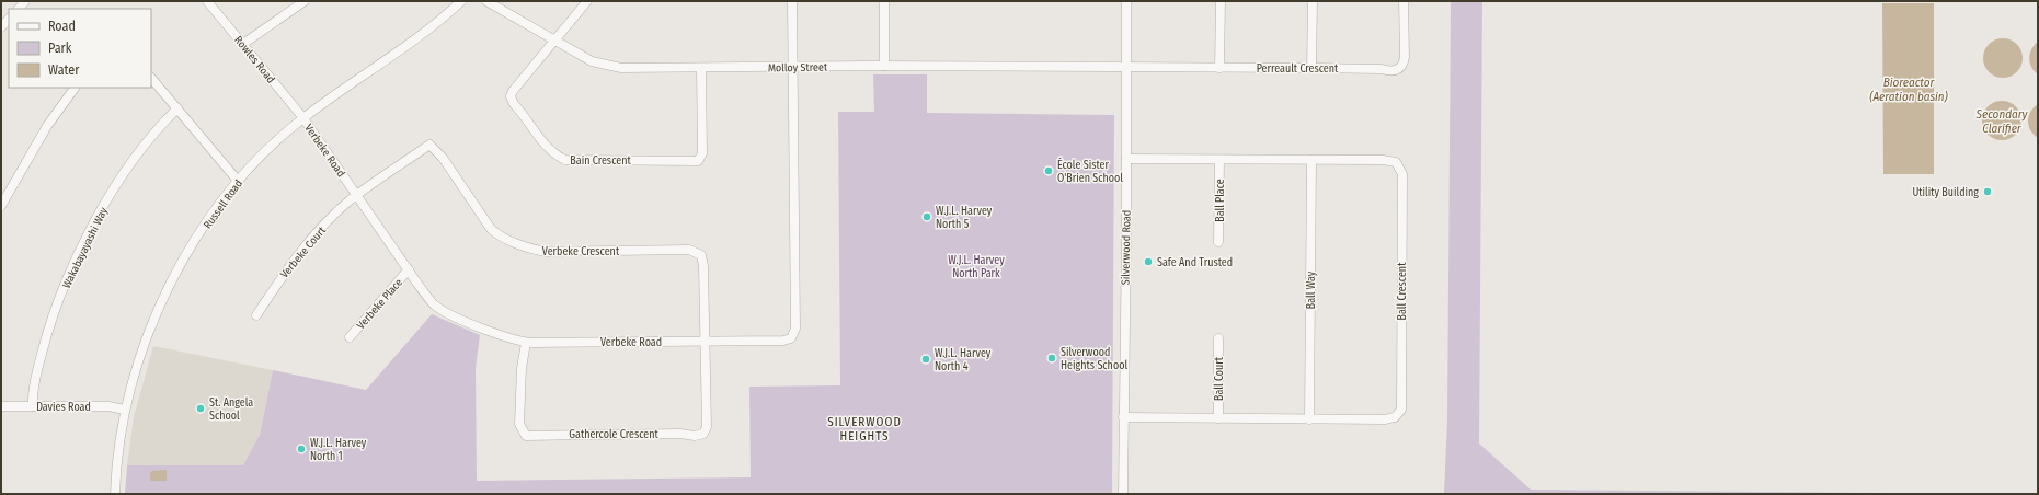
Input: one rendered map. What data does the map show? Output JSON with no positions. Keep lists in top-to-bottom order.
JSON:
{
  "streets": {
    "street": [
      "Rowles Road",
      "Molloy Street",
      "Perreault Crescent",
      "Verbeke Road",
      "Bain Crescent",
      "Ball Place",
      "Russell Road",
      "Wakabayayashi Way",
      "Silverwood Road",
      "Verbeke Crescent",
      "Verbeke Court",
      "Ball Way",
      "Ball Crescent",
      "Verbeke Place",
      "Ball Court",
      "Davies Road",
      "Gathercole Crescent"
    ]
  },
  "crossings": [
    ["Rowles Road", "Verbeke Road"],
    ["Rowles Road", "Russell Road"],
    ["Molloy Street", "Perreault Crescent"],
    ["Molloy Street", "Verbeke Road"],
    ["Molloy Street", "Bain Crescent"],
    ["Molloy Street", "Silverwood Road"],
    ["Perreault Crescent", "Silverwood Road"],
    ["Verbeke Road", "Russell Road"],
    ["Verbeke Road", "Verbeke Crescent"],
    ["Verbeke Road", "Verbeke Court"],
    ["Verbeke Road", "Verbeke Place"],
    ["Verbeke Road", "Gathercole Crescent"],
    ["Ball Place", "Ball Crescent"],
    ["Russell Road", "Davies Road"],
    ["Wakabayayashi Way", "Davies Road"],
    ["Silverwood Road", "Ball Crescent"],
    ["Verbeke Crescent", "Verbeke Court"],
    ["Verbeke Crescent", "Gathercole Crescent"],
    ["Ball Way", "Ball Crescent"],
    ["Ball Crescent", "Ball Court"]
  ],
  "districts": ["SILVERWOOD HEIGHTS"],
  "water": ["Bioreactor (Aeration basin)", "Secondary Clarifier"],
  "parks": ["W.J.L. Harvey North Park"],
  "places": [
    "École Sister O'Brien School",
    "Utility Building",
    "W.J.L. Harvey North 5",
    "Safe And Trusted",
    "Silverwood Heights School",
    "W.J.L. Harvey North 4",
    "St. Angela School",
    "W.J.L. Harvey North 1"
  ],
  "legend": ["Road", "Park", "Water"]
}
